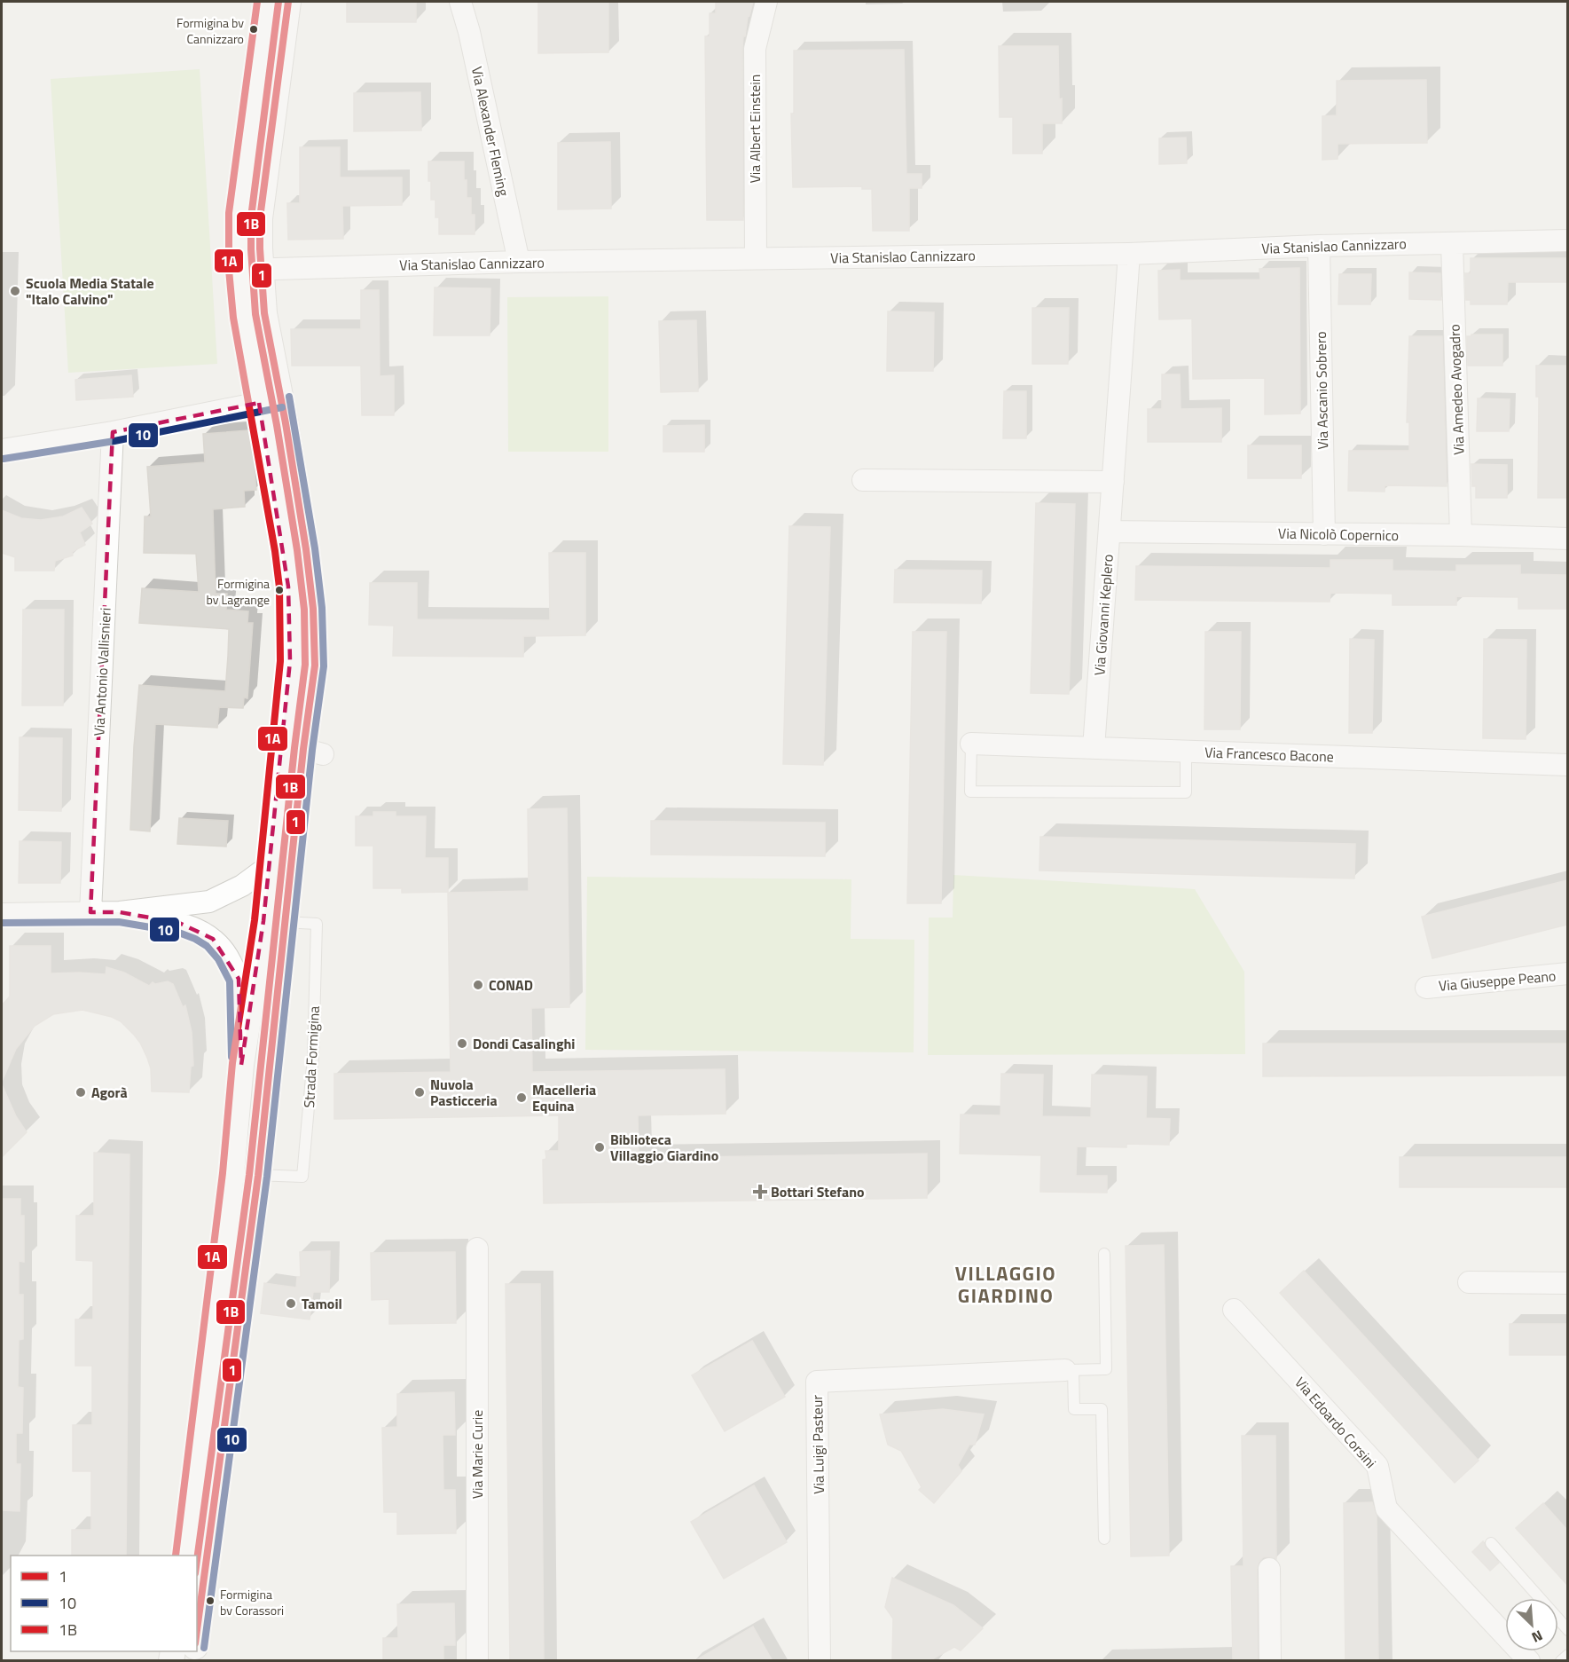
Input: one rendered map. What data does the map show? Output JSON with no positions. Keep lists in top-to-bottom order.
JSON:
{
  "streets": {
    "street": [
      "Via Albert Einstein",
      "Via Alexander Fleming",
      "Via Stanislao Cannizzaro",
      "Via Amedeo Avogadro",
      "Via Ascanio Sobrero",
      "Via Nicolò Copernico",
      "Via Giovanni Keplero",
      "Via Antonio Vallisnieri",
      "Via Francesco Bacone",
      "Via Giuseppe Peano",
      "Via Edoardo Corsini",
      "Via Luigi Pasteur",
      "Via Marie Curie"
    ],
    "lane": ["Strada Formigina"]
  },
  "crossings": [
    ["Via Albert Einstein", "Via Stanislao Cannizzaro"],
    ["Via Alexander Fleming", "Via Stanislao Cannizzaro"],
    ["Via Stanislao Cannizzaro", "Via Amedeo Avogadro"],
    ["Via Stanislao Cannizzaro", "Via Ascanio Sobrero"],
    ["Via Stanislao Cannizzaro", "Via Giovanni Keplero"],
    ["Via Amedeo Avogadro", "Via Nicolò Copernico"],
    ["Via Ascanio Sobrero", "Via Nicolò Copernico"],
    ["Via Nicolò Copernico", "Via Giovanni Keplero"],
    ["Via Giovanni Keplero", "Via Francesco Bacone"]
  ],
  "districts": ["VILLAGGIO GIARDINO"],
  "places": {
    "other": [
      "Formigina bv Cannizzaro",
      "Scuola Media Statale \"Italo Calvino\"",
      "Formigina bv Lagrange",
      "CONAD",
      "Dondi Casalinghi",
      "Agorà",
      "Nuvola Pasticceria",
      "Macelleria Equina",
      "Biblioteca Villaggio Giardino",
      "Tamoil",
      "Formigina bv Corassori"
    ],
    "health": ["Bottari Stefano"]
  },
  "lines": [
    "transit line 1",
    "transit line 1B",
    "transit line 1A",
    "transit line 10"
  ],
  "legend": ["1", "10", "1B"],
  "north": "bottom right"
}
